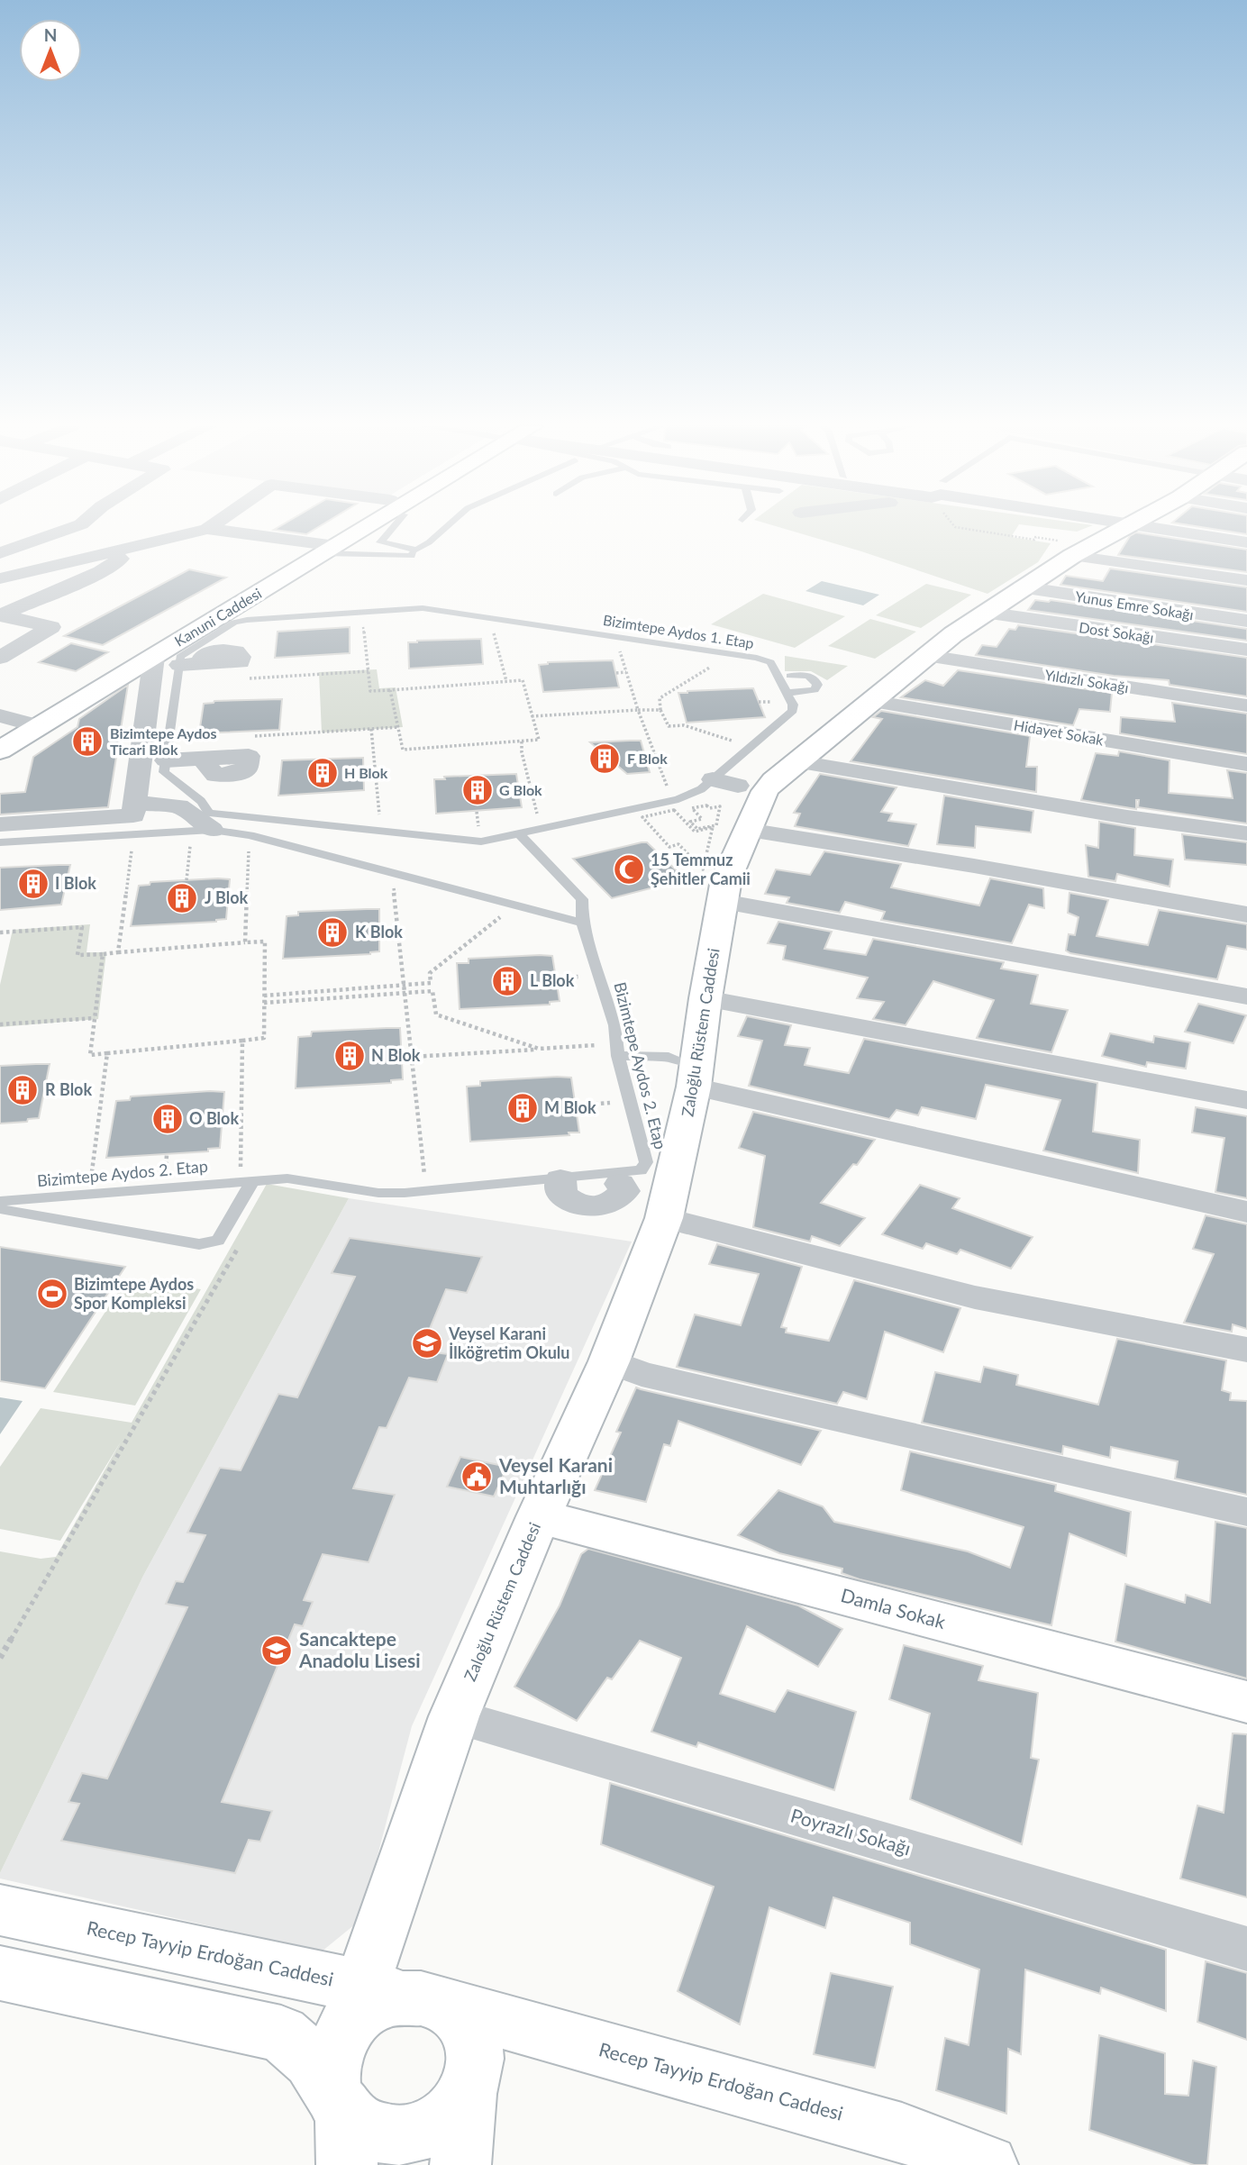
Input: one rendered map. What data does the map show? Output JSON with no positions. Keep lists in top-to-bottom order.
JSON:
{
  "streets": {
    "street": [
      "Yunus Emre Sokağı",
      "Kanuni Caddesi",
      "Dost Sokağı",
      "Yıldızlı Sokağı",
      "Hidayet Sokak",
      "Zaloğlu Rüstem Caddesi",
      "Damla Sokak",
      "Poyrazlı Sokağı",
      "Recep Tayyip Erdoğan Caddesi"
    ],
    "lane": ["Bizimtepe Aydos 1. Etap", "Bizimtepe Aydos 2. Etap"]
  },
  "crossings": [
    ["Yunus Emre Sokağı", "Zaloğlu Rüstem Caddesi"],
    ["Dost Sokağı", "Zaloğlu Rüstem Caddesi"],
    ["Yıldızlı Sokağı", "Zaloğlu Rüstem Caddesi"],
    ["Hidayet Sokak", "Zaloğlu Rüstem Caddesi"],
    ["Zaloğlu Rüstem Caddesi", "Damla Sokak"],
    ["Zaloğlu Rüstem Caddesi", "Poyrazlı Sokağı"],
    ["Zaloğlu Rüstem Caddesi", "Recep Tayyip Erdoğan Caddesi"]
  ],
  "places": {
    "building": [
      "Bizimtepe Aydos Ticari Blok",
      "F Blok",
      "H Blok",
      "G Blok",
      "I Blok",
      "J Blok",
      "K Blok",
      "L Blok",
      "N Blok",
      "R Blok",
      "M Blok",
      "O Blok"
    ],
    "mosque": ["15 Temmuz Şehitler Camii"],
    "sports": ["Bizimtepe Aydos Spor Kompleksi"],
    "school or university": ["Veysel Karani İlköğretim Okulu", "Sancaktepe Anadolu Lisesi"],
    "public building": ["Veysel Karani Muhtarlığı"]
  },
  "north": "top"
}
